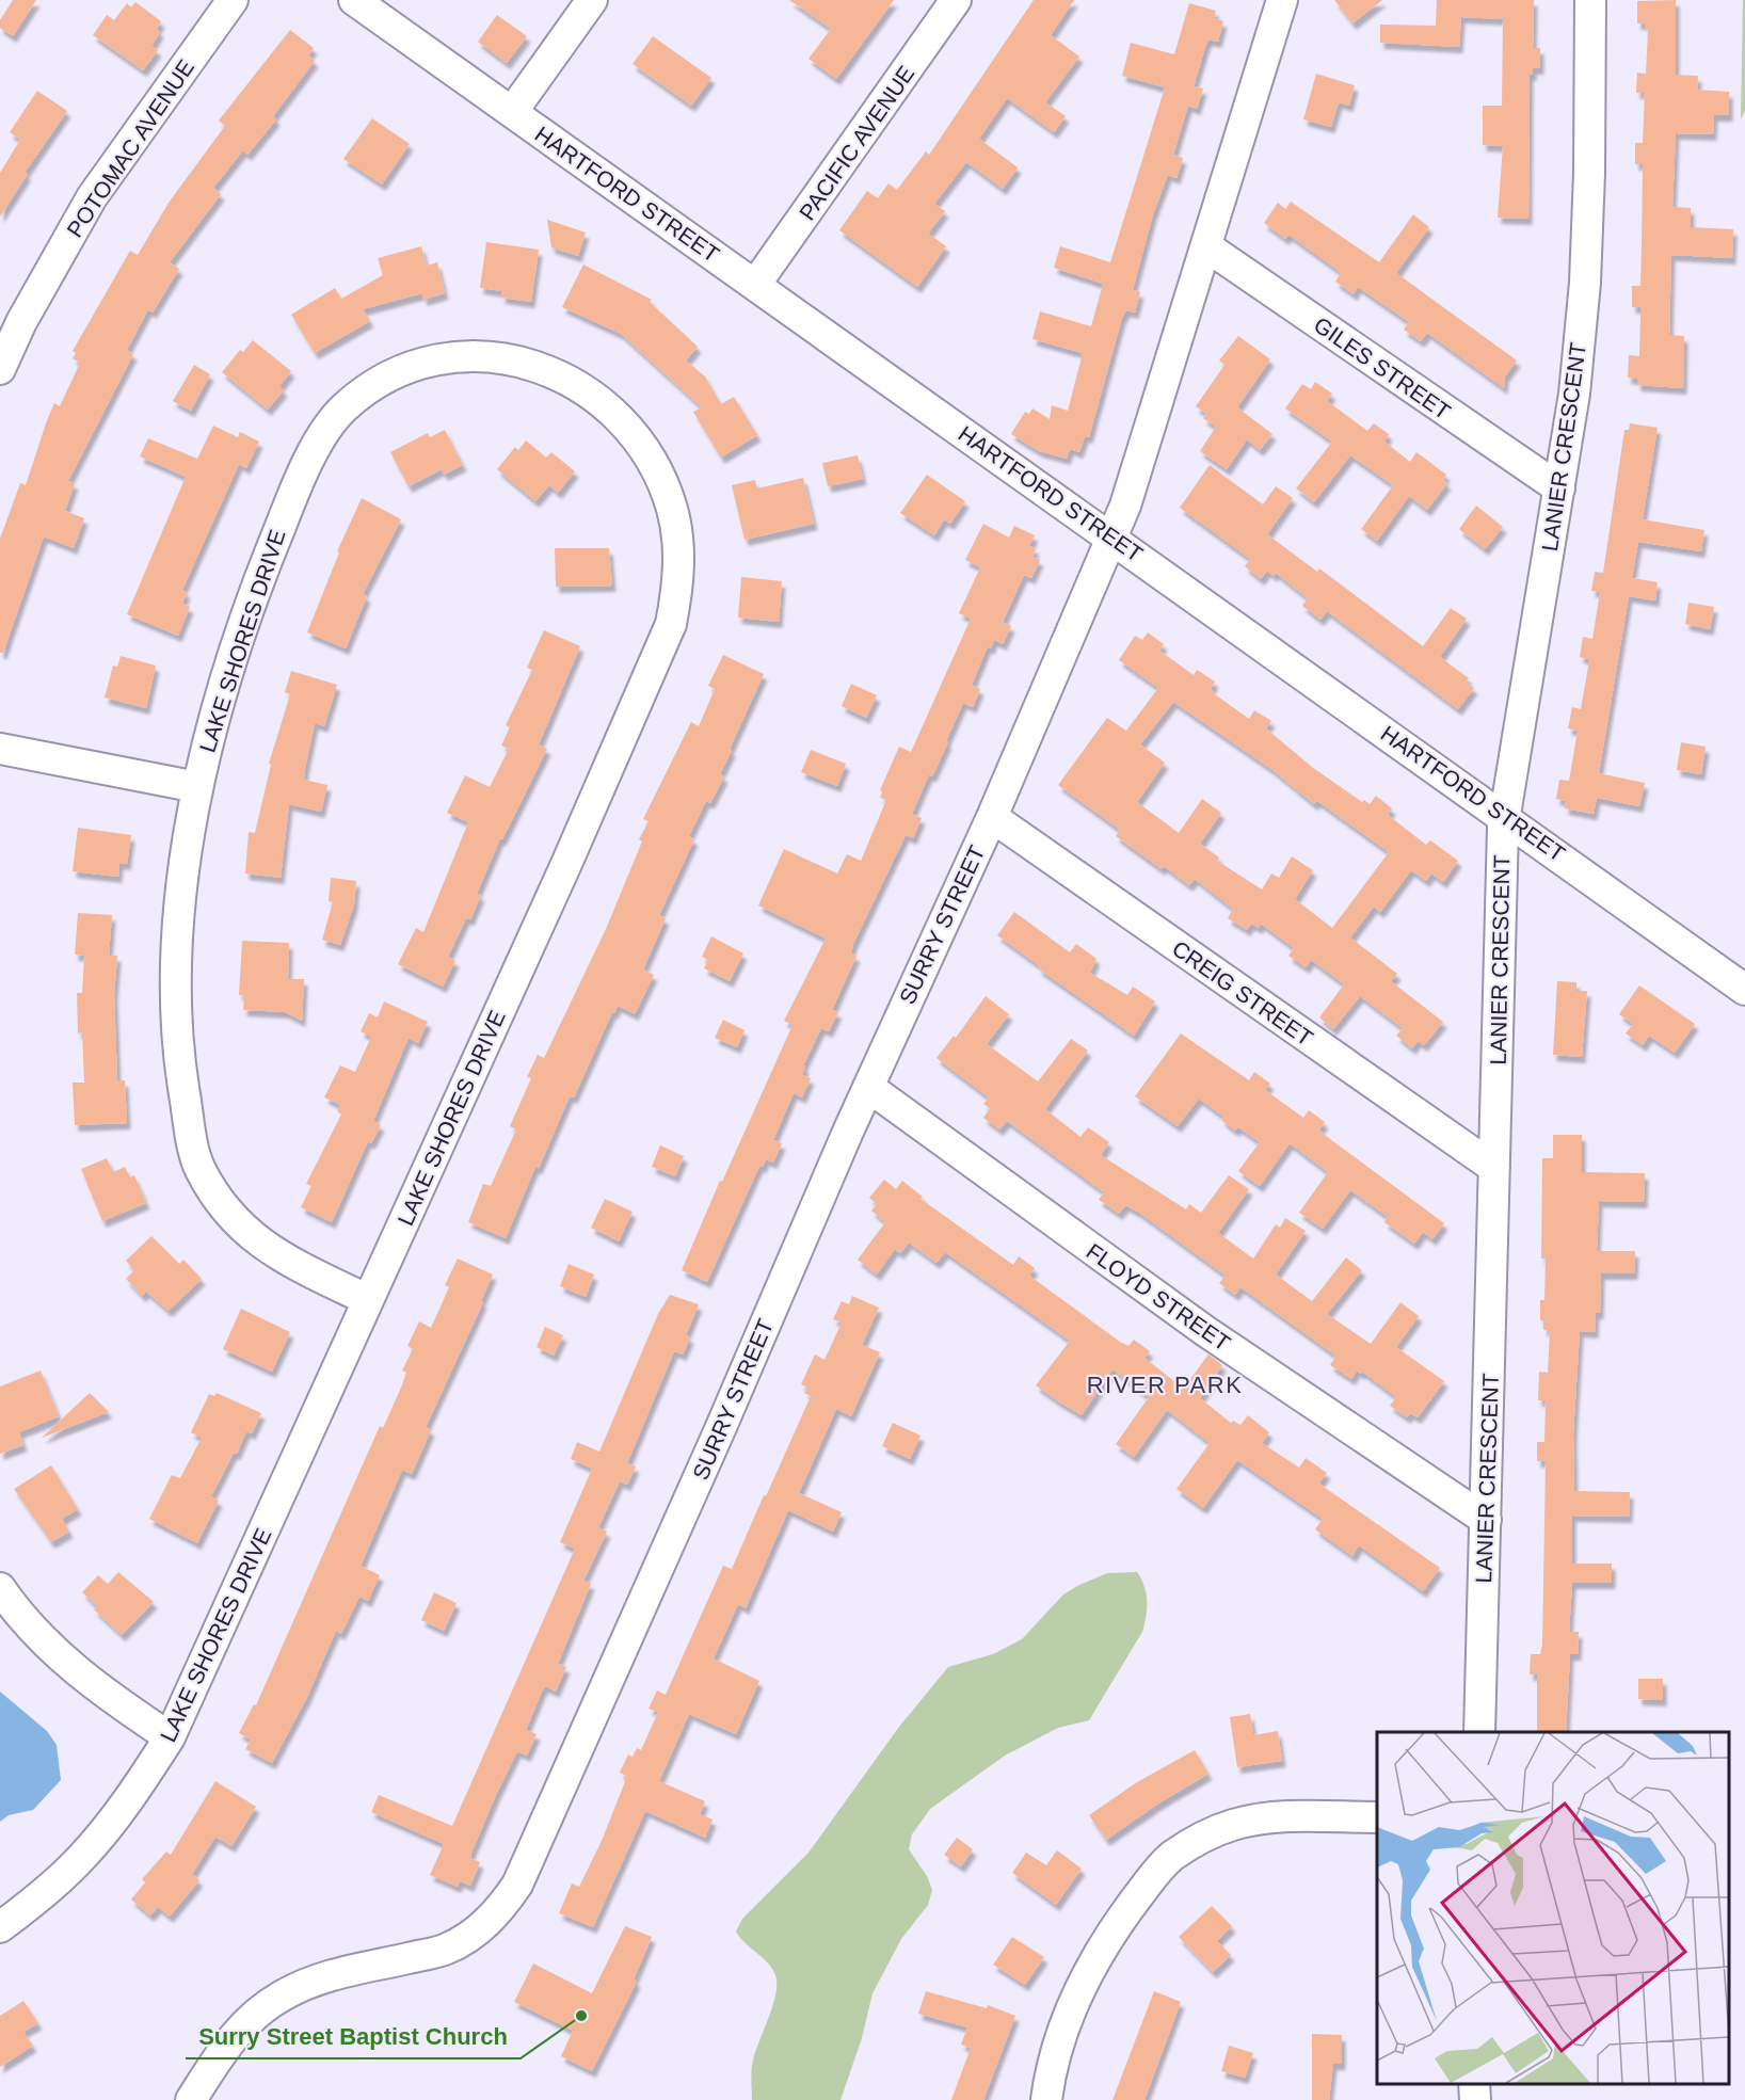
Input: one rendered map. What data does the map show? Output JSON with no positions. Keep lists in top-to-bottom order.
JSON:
{
  "streets": {
    "street": [
      "PACIFIC AVENUE",
      "POTOMAC AVENUE",
      "HARTFORD STREET",
      "GILES STREET",
      "LANIER CRESCENT",
      "LAKE SHORES DRIVE",
      "SURRY STREET",
      "CREIG STREET",
      "FLOYD STREET"
    ]
  },
  "crossings": [
    ["PACIFIC AVENUE", "HARTFORD STREET"],
    ["HARTFORD STREET", "LANIER CRESCENT"],
    ["HARTFORD STREET", "SURRY STREET"],
    ["GILES STREET", "LANIER CRESCENT"],
    ["LANIER CRESCENT", "CREIG STREET"],
    ["LANIER CRESCENT", "FLOYD STREET"],
    ["SURRY STREET", "CREIG STREET"],
    ["SURRY STREET", "FLOYD STREET"]
  ],
  "districts": ["RIVER PARK"],
  "places": ["Surry Street Baptist Church"]
}
